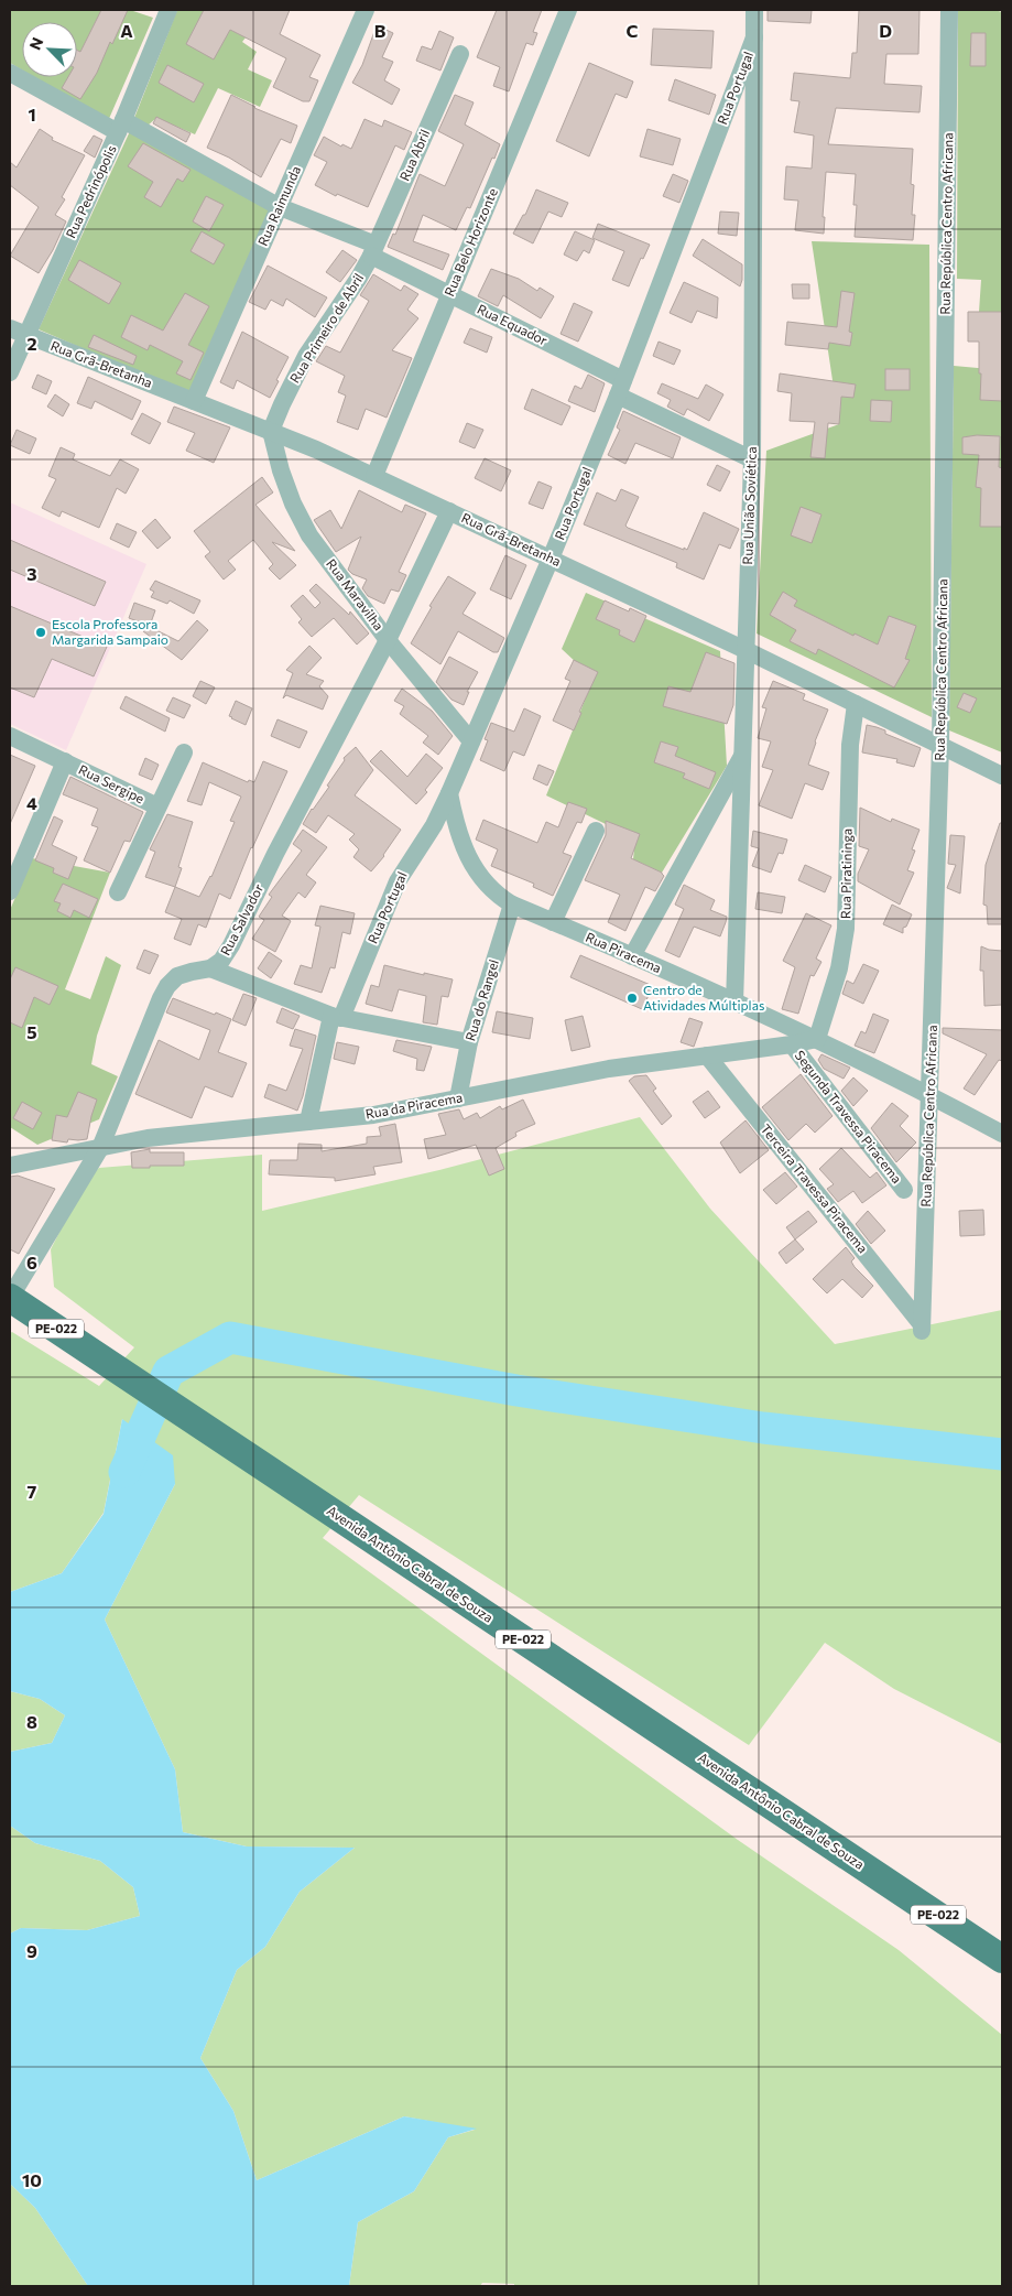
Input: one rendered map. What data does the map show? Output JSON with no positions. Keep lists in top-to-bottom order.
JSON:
{
  "streets": {
    "main road": ["PE-022", "Avenida Antônio Cabral de Souza"],
    "street": [
      "Rua Portugal",
      "Rua Abril",
      "Rua Pedrinópolis",
      "Rua Raimunda",
      "Rua República Centro Africana",
      "Rua Belo Horizonte",
      "Rua Equador",
      "Rua Primeiro de Abril",
      "Rua Grã-Bretanha",
      "Rua União Soviética",
      "Rua Maravilha",
      "Rua Sergipe",
      "Rua Piratininga",
      "Rua Salvador",
      "Rua Piracema",
      "Rua do Rangel",
      "Rua da Piracema",
      "Segunda Travessa Piracema",
      "Terceira Travessa Piracema"
    ]
  },
  "crossings": [
    ["Rua Portugal", "Rua Equador"],
    ["Rua Portugal", "Rua Grã-Bretanha"],
    ["Rua Portugal", "Rua União Soviética"],
    ["Rua Portugal", "Rua Maravilha"],
    ["Rua Portugal", "Rua Piracema"],
    ["Rua Portugal", "Rua da Piracema"],
    ["Rua Abril", "Rua Equador"],
    ["Rua Abril", "Rua Primeiro de Abril"],
    ["Rua Pedrinópolis", "Rua Equador"],
    ["Rua Pedrinópolis", "Rua Grã-Bretanha"],
    ["Rua Raimunda", "Rua Equador"],
    ["Rua Raimunda", "Rua Grã-Bretanha"],
    ["Rua República Centro Africana", "Rua Grã-Bretanha"],
    ["Rua República Centro Africana", "Rua Piracema"],
    ["Rua República Centro Africana", "Terceira Travessa Piracema"],
    ["Rua Belo Horizonte", "Rua Equador"],
    ["Rua Belo Horizonte", "Rua Grã-Bretanha"],
    ["Rua Equador", "Rua Primeiro de Abril"],
    ["Rua Equador", "Rua União Soviética"],
    ["Rua Primeiro de Abril", "Rua Grã-Bretanha"],
    ["Rua Primeiro de Abril", "Rua Maravilha"],
    ["Rua Grã-Bretanha", "Rua União Soviética"],
    ["Rua Grã-Bretanha", "Rua Maravilha"],
    ["Rua Grã-Bretanha", "Rua Piratininga"],
    ["Rua Grã-Bretanha", "Rua Salvador"],
    ["Rua União Soviética", "Rua Piracema"],
    ["Rua Maravilha", "Rua Salvador"],
    ["Rua Piratininga", "Rua Piracema"],
    ["Rua Piratininga", "Rua da Piracema"],
    ["Rua Salvador", "Rua da Piracema"],
    ["Rua Salvador", "Avenida Antônio Cabral de Souza"],
    ["Rua Piracema", "Rua do Rangel"],
    ["Rua Piracema", "Rua da Piracema"],
    ["Rua do Rangel", "Rua da Piracema"],
    ["Rua da Piracema", "Segunda Travessa Piracema"],
    ["Rua da Piracema", "Terceira Travessa Piracema"]
  ],
  "places": ["Escola Professora Margarida Sampaio", "Centro de Atividades Múltiplas"],
  "north": "top left",
  "grid": {
    "columns": [
      "A",
      "B",
      "C",
      "D"
    ],
    "rows": [
      "1",
      "2",
      "3",
      "4",
      "5",
      "6",
      "7",
      "8",
      "9",
      "10"
    ]
  }
}
